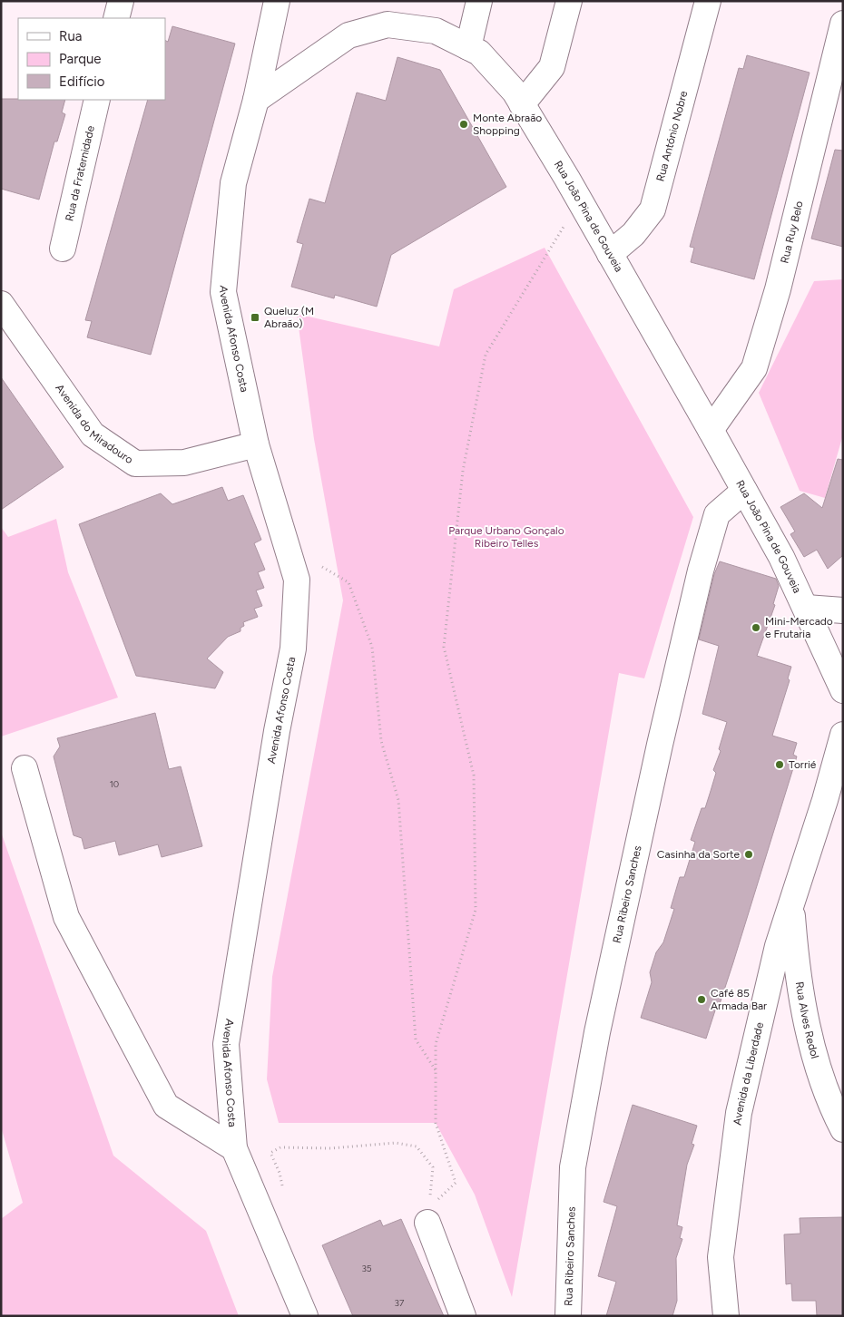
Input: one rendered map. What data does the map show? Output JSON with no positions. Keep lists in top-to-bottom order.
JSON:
{
  "streets": {
    "street": [
      "Rua António Nobre",
      "Rua da Fraternidade",
      "Rua João Pina de Gouveia",
      "Rua Ruy Belo",
      "Avenida Afonso Costa",
      "Avenida do Miradouro",
      "Rua Ribeiro Sanches",
      "Rua Alves Redol",
      "Avenida da Liberdade"
    ]
  },
  "crossings": [
    ["Rua António Nobre", "Rua João Pina de Gouveia"],
    ["Rua João Pina de Gouveia", "Rua Ruy Belo"],
    ["Rua João Pina de Gouveia", "Avenida Afonso Costa"],
    ["Rua João Pina de Gouveia", "Rua Ribeiro Sanches"],
    ["Avenida Afonso Costa", "Avenida do Miradouro"],
    ["Rua Alves Redol", "Avenida da Liberdade"]
  ],
  "parks": ["Parque Urbano Gonçalo Ribeiro Telles"],
  "places": {
    "other": [
      "Monte Abraão Shopping",
      "Mini-Mercado e Frutaria",
      "Torrié",
      "Casinha da Sorte",
      "Café 85 Armada Bar"
    ],
    "transit": ["Queluz (M Abraão)"]
  },
  "house_numbers": ["10", "35", "37"],
  "legend": ["Rua", "Parque", "Edifício"]
}
